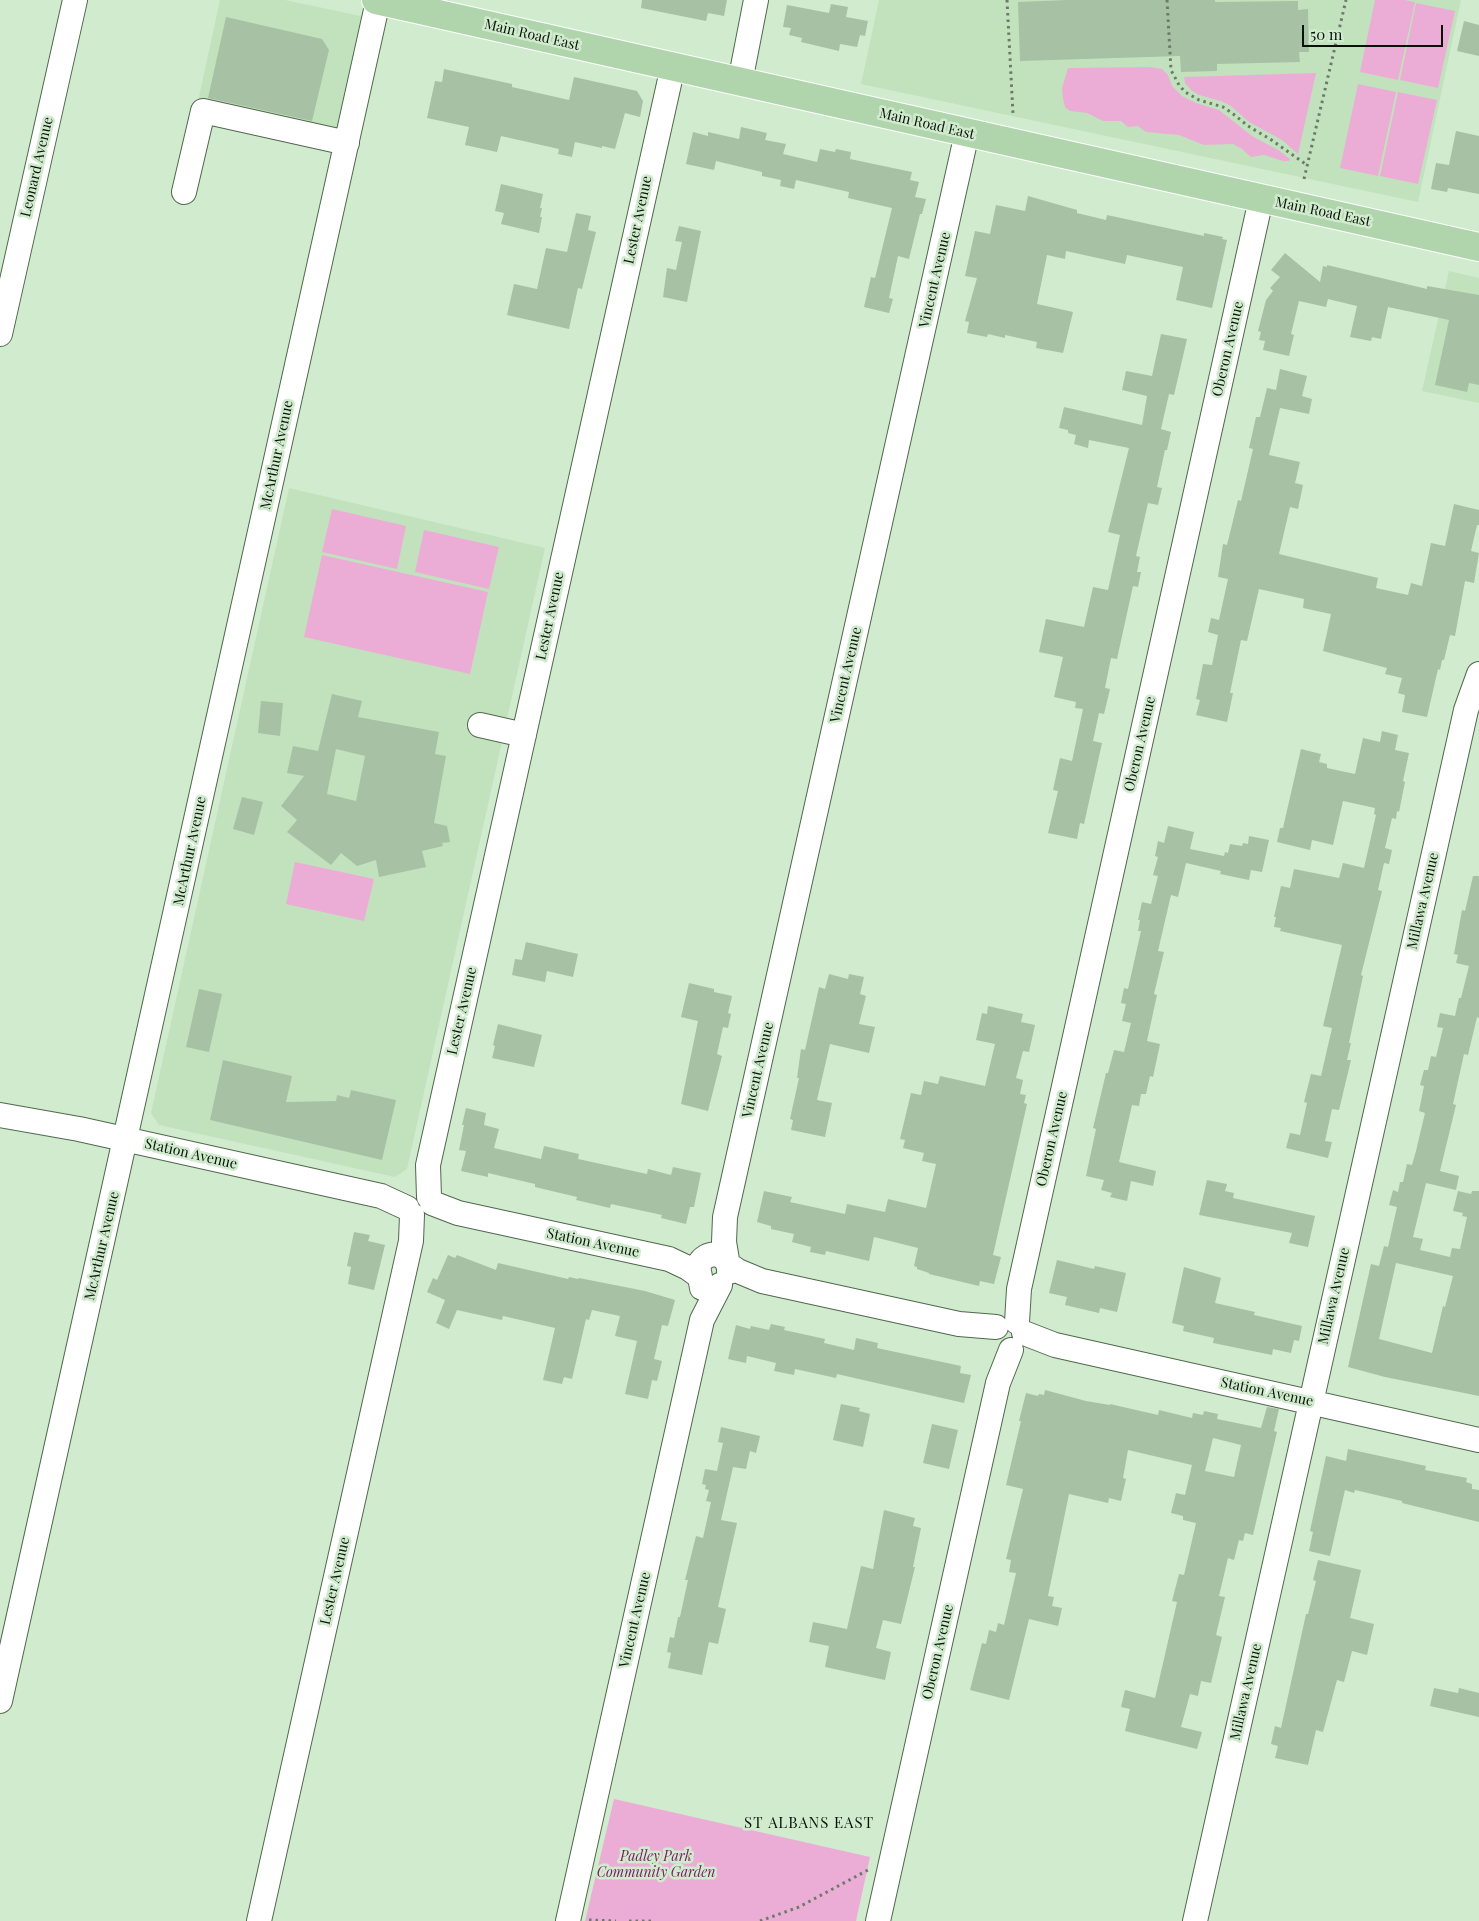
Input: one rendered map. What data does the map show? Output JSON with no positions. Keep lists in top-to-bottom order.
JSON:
{
  "streets": {
    "main road": ["Main Road East"],
    "street": [
      "Leonard Avenue",
      "Lester Avenue",
      "Vincent Avenue",
      "Oberon Avenue",
      "McArthur Avenue",
      "Millawa Avenue",
      "Station Avenue"
    ]
  },
  "crossings": [
    ["Main Road East", "Lester Avenue"],
    ["Main Road East", "Vincent Avenue"],
    ["Main Road East", "Oberon Avenue"],
    ["Main Road East", "McArthur Avenue"],
    ["Lester Avenue", "Station Avenue"],
    ["Vincent Avenue", "Station Avenue"],
    ["Oberon Avenue", "Station Avenue"],
    ["McArthur Avenue", "Station Avenue"],
    ["Millawa Avenue", "Station Avenue"]
  ],
  "districts": ["ST ALBANS EAST"],
  "parks": ["Padley Park Community Garden"],
  "scale_bar": "50 m"
}
